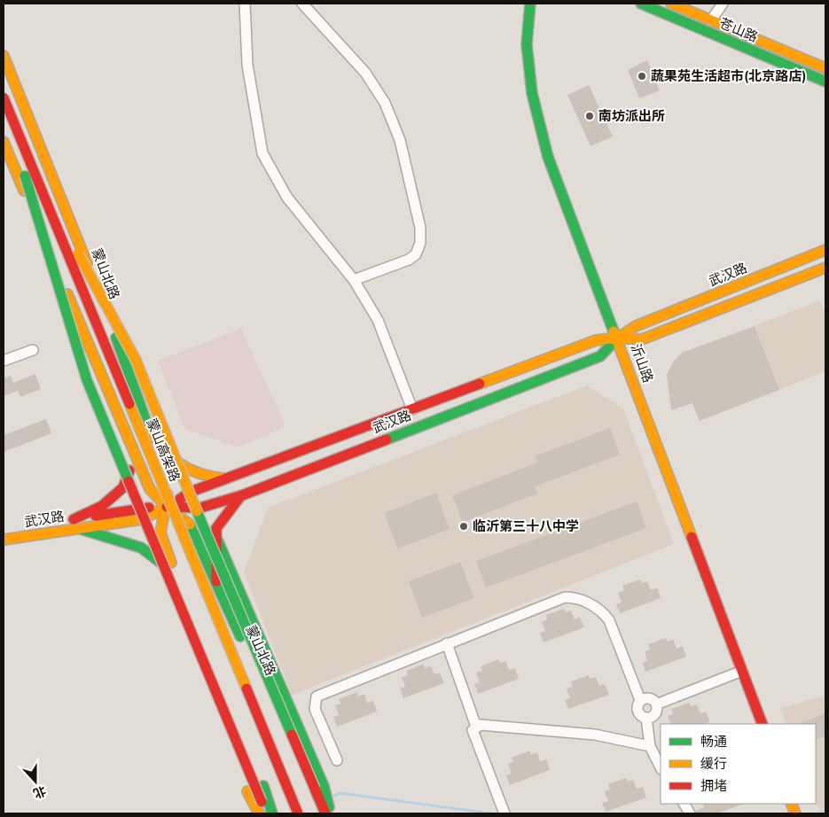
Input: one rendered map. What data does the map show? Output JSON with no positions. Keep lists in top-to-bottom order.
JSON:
{
  "streets": {
    "main road": [
      "苍山路",
      "蒙山北路",
      "武汉路",
      "沂山路",
      "蒙山高架路"
    ]
  },
  "crossings": [
    ["蒙山北路", "武汉路"],
    ["武汉路", "沂山路"]
  ],
  "places": ["蔬果苑生活超市(北京路店)", "南坊派出所", "临沂第三十八中学"],
  "legend": ["畅通", "缓行", "拥堵"],
  "north": "bottom"
}
